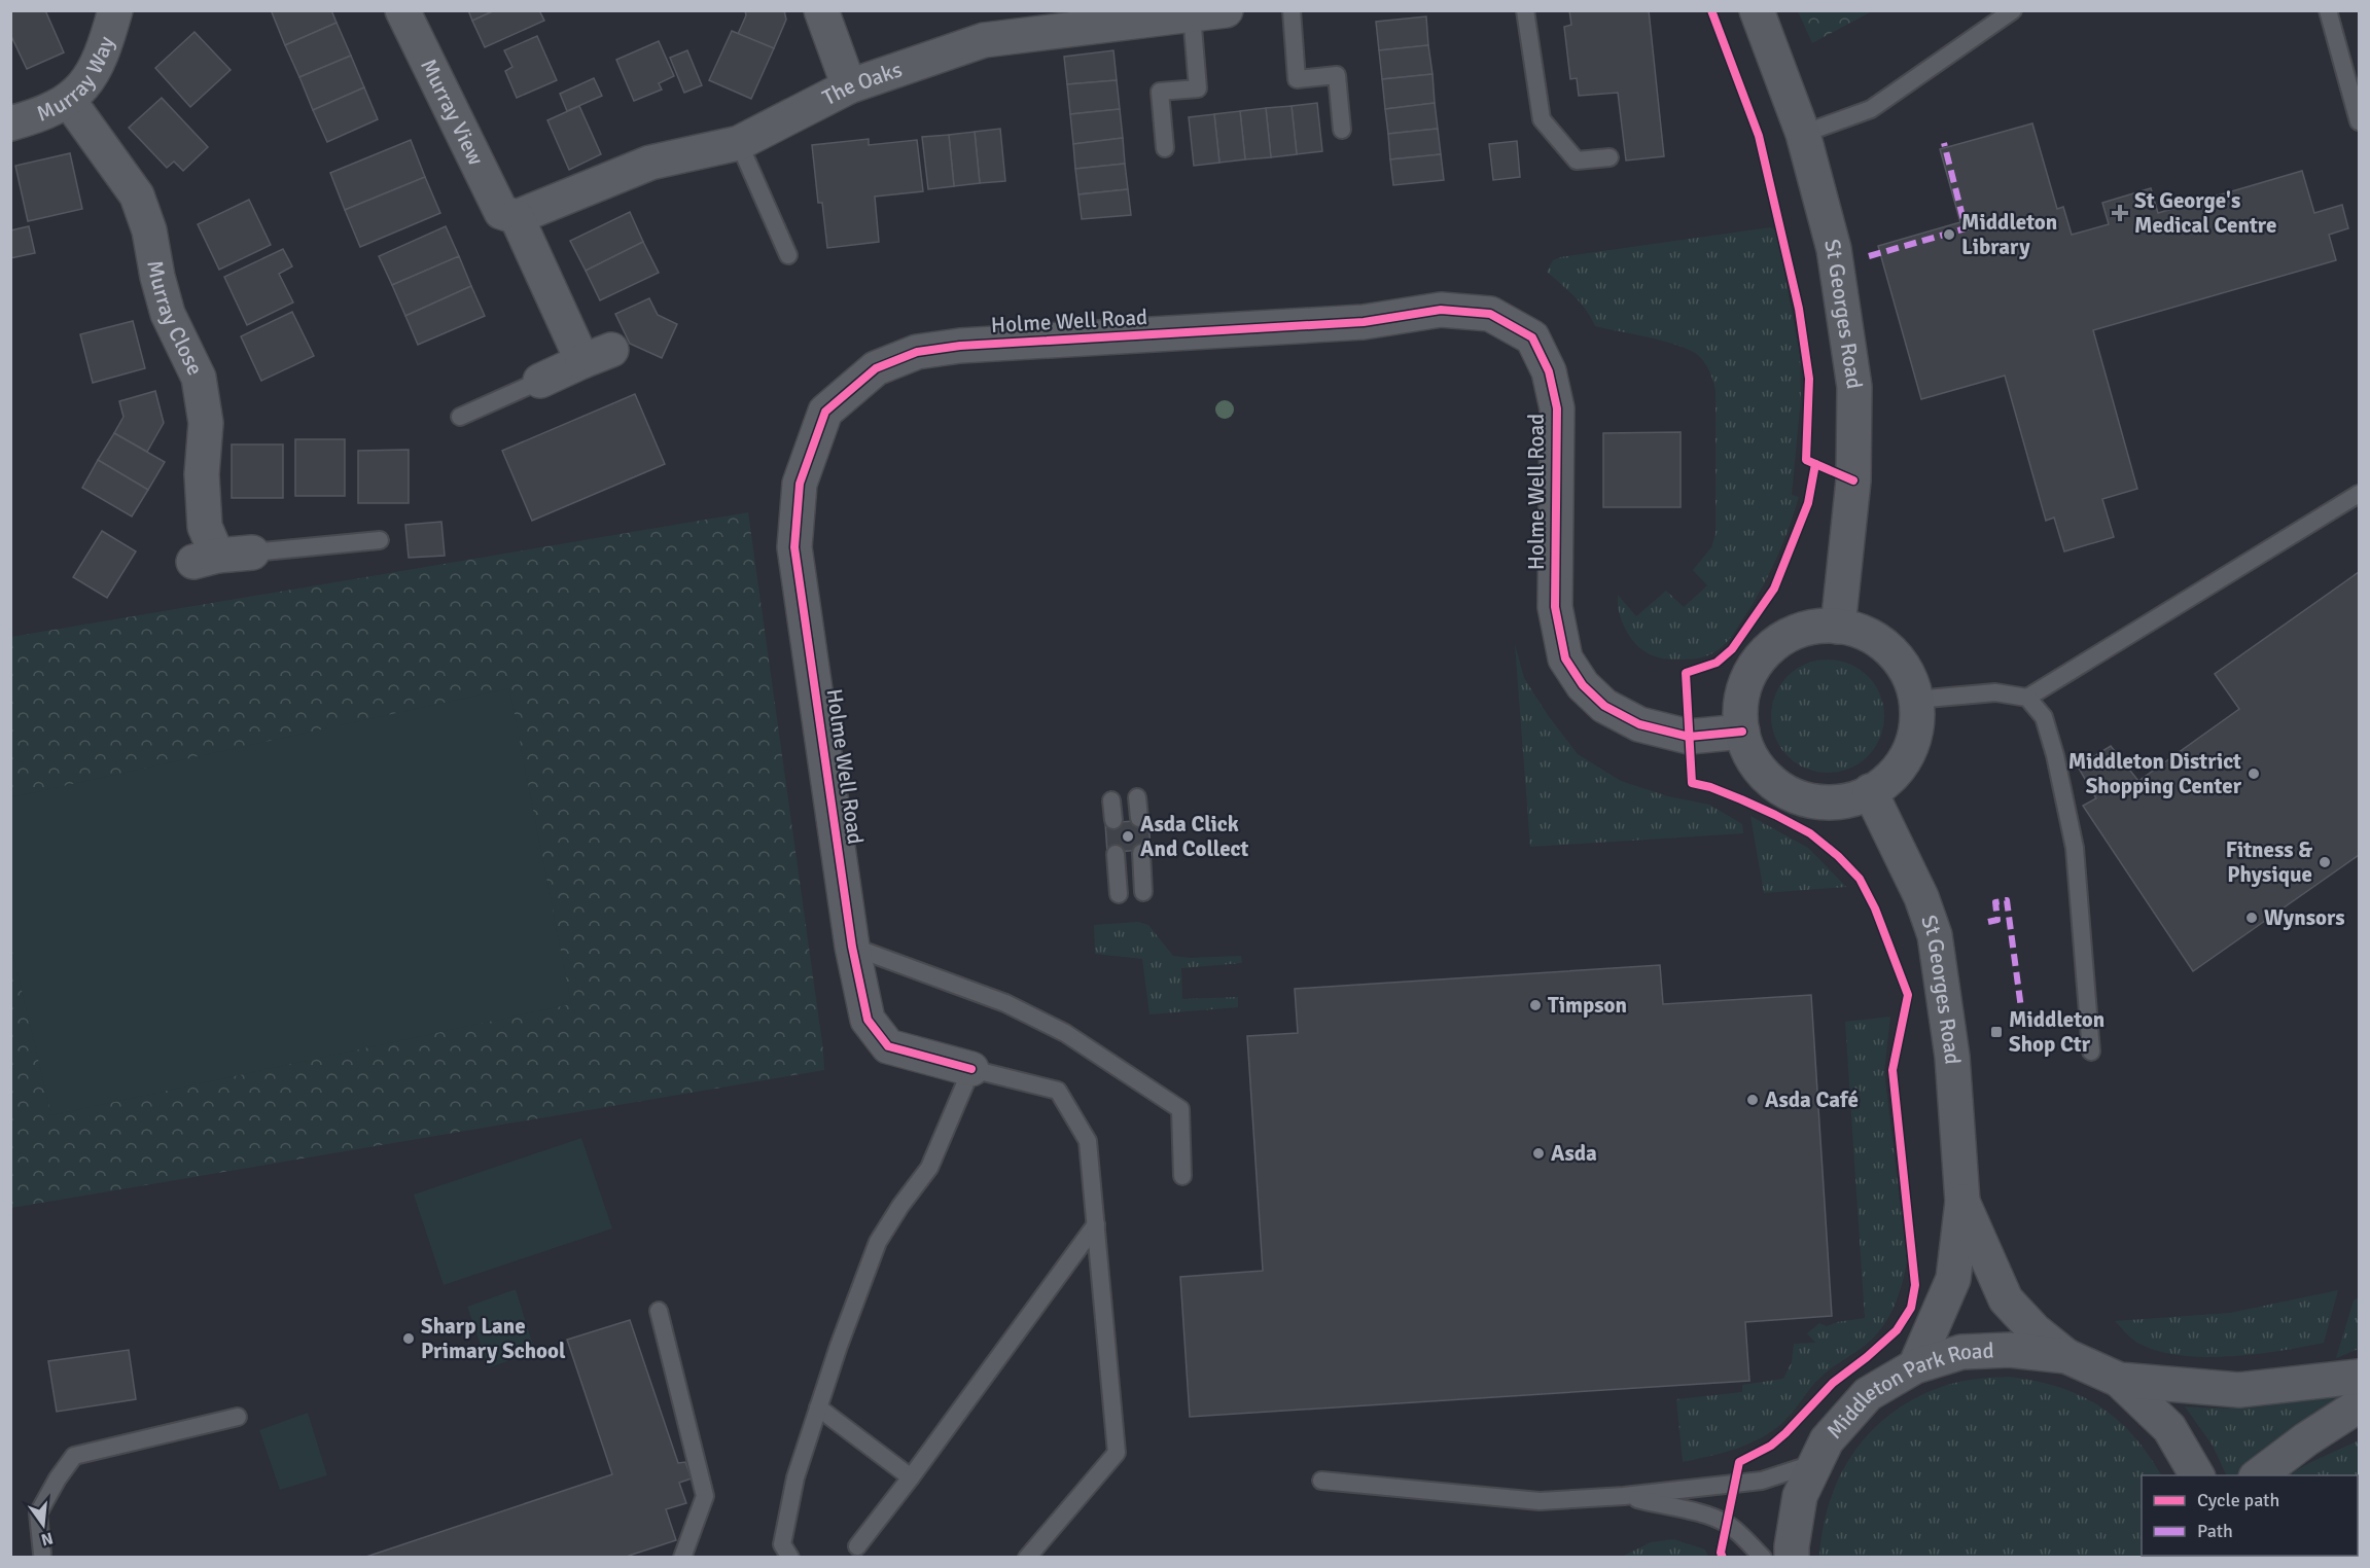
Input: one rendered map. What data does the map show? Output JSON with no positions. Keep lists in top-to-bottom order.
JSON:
{
  "streets": {
    "street": [
      "Murray Way",
      "The Oaks",
      "Murray View",
      "St Georges Road",
      "Murray Close",
      "Holme Well Road",
      "Middleton Park Road"
    ]
  },
  "crossings": [
    ["Murray Way", "Murray Close"],
    ["The Oaks", "Murray View"],
    ["St Georges Road", "Holme Well Road"],
    ["St Georges Road", "Middleton Park Road"]
  ],
  "places": {
    "health": ["St George's Medical Centre"],
    "other": [
      "Middleton Library",
      "Middleton District Shopping Center",
      "Asda Click And Collect",
      "Fitness & Physique",
      "Wynsors",
      "Timpson",
      "Asda Café",
      "Asda",
      "Sharp Lane Primary School"
    ],
    "transit": ["Middleton Shop Ctr"]
  },
  "legend": ["Cycle path", "Path"],
  "north": "bottom"
}
